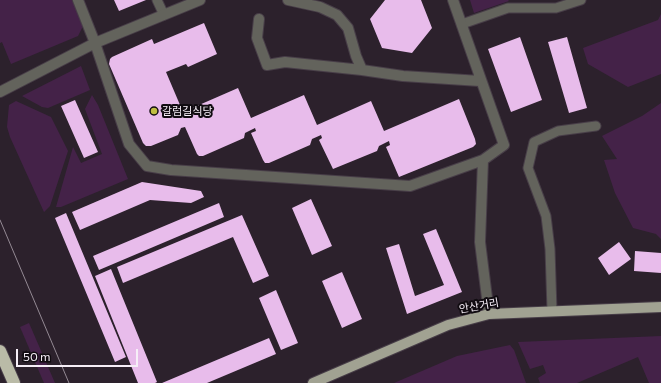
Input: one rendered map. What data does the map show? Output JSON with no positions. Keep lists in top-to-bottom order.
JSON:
{
  "streets": {
    "main road": ["안산거리"]
  },
  "places": ["갈럼길식당"],
  "scale_bar": "50 m"
}
